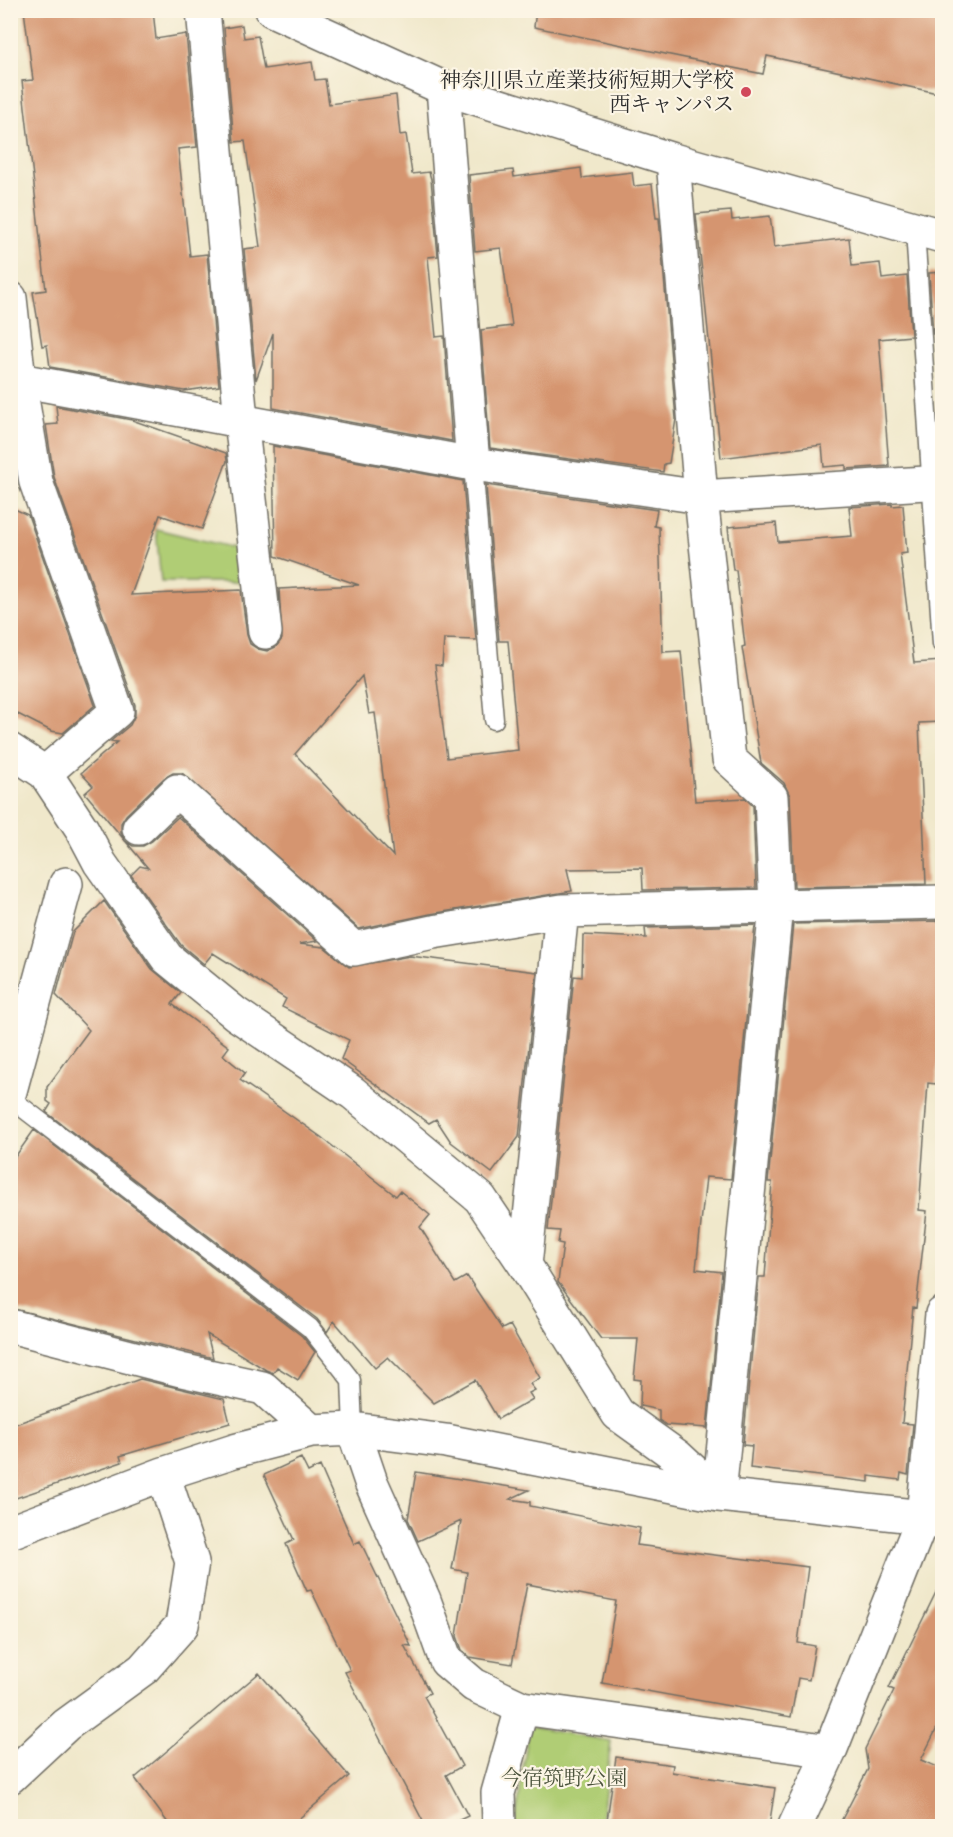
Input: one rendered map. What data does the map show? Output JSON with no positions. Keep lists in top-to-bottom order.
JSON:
{
  "parks": ["今宿筑野公園"],
  "places": ["神奈川県立産業技術短期大学校 西キャンパス"]
}
